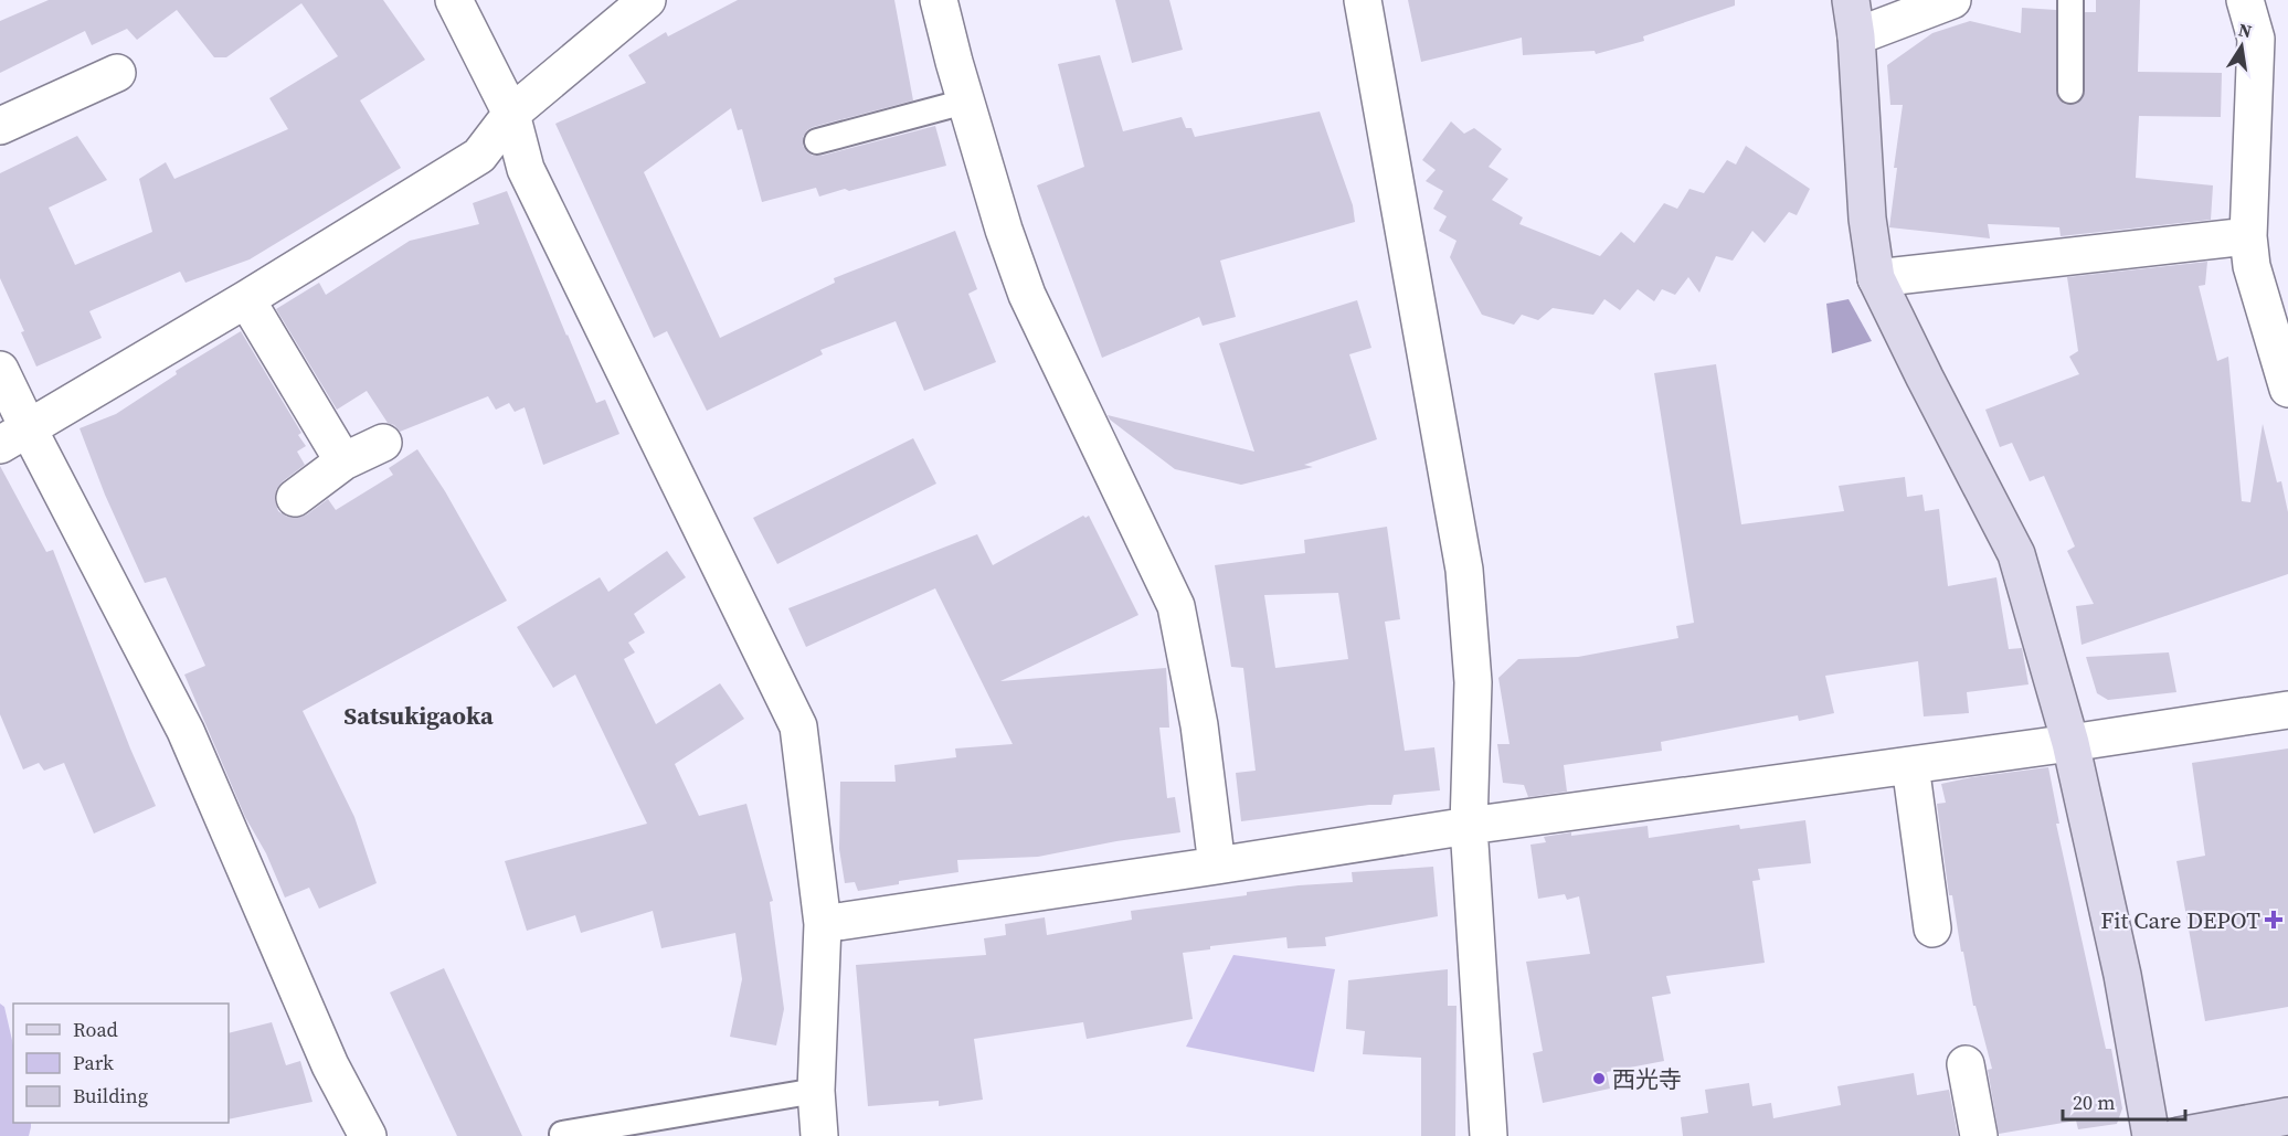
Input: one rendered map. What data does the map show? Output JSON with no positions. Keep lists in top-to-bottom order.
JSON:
{
  "districts": ["Satsukigaoka"],
  "places": {
    "health": ["Fit Care DEPOT"],
    "other": ["西光寺"]
  },
  "legend": ["Road", "Park", "Building"],
  "scale_bar": "20 m",
  "north": "top"
}
